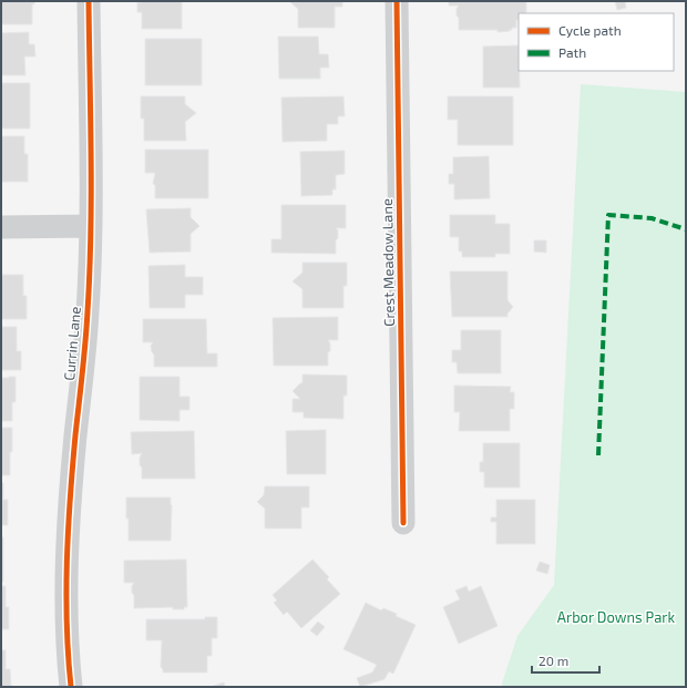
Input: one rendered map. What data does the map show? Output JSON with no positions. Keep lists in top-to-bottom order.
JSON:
{
  "streets": {
    "street": ["Crest Meadow Lane", "Currin Lane"]
  },
  "parks": ["Arbor Downs Park"],
  "legend": ["Cycle path", "Path"],
  "scale_bar": "20 m"
}
